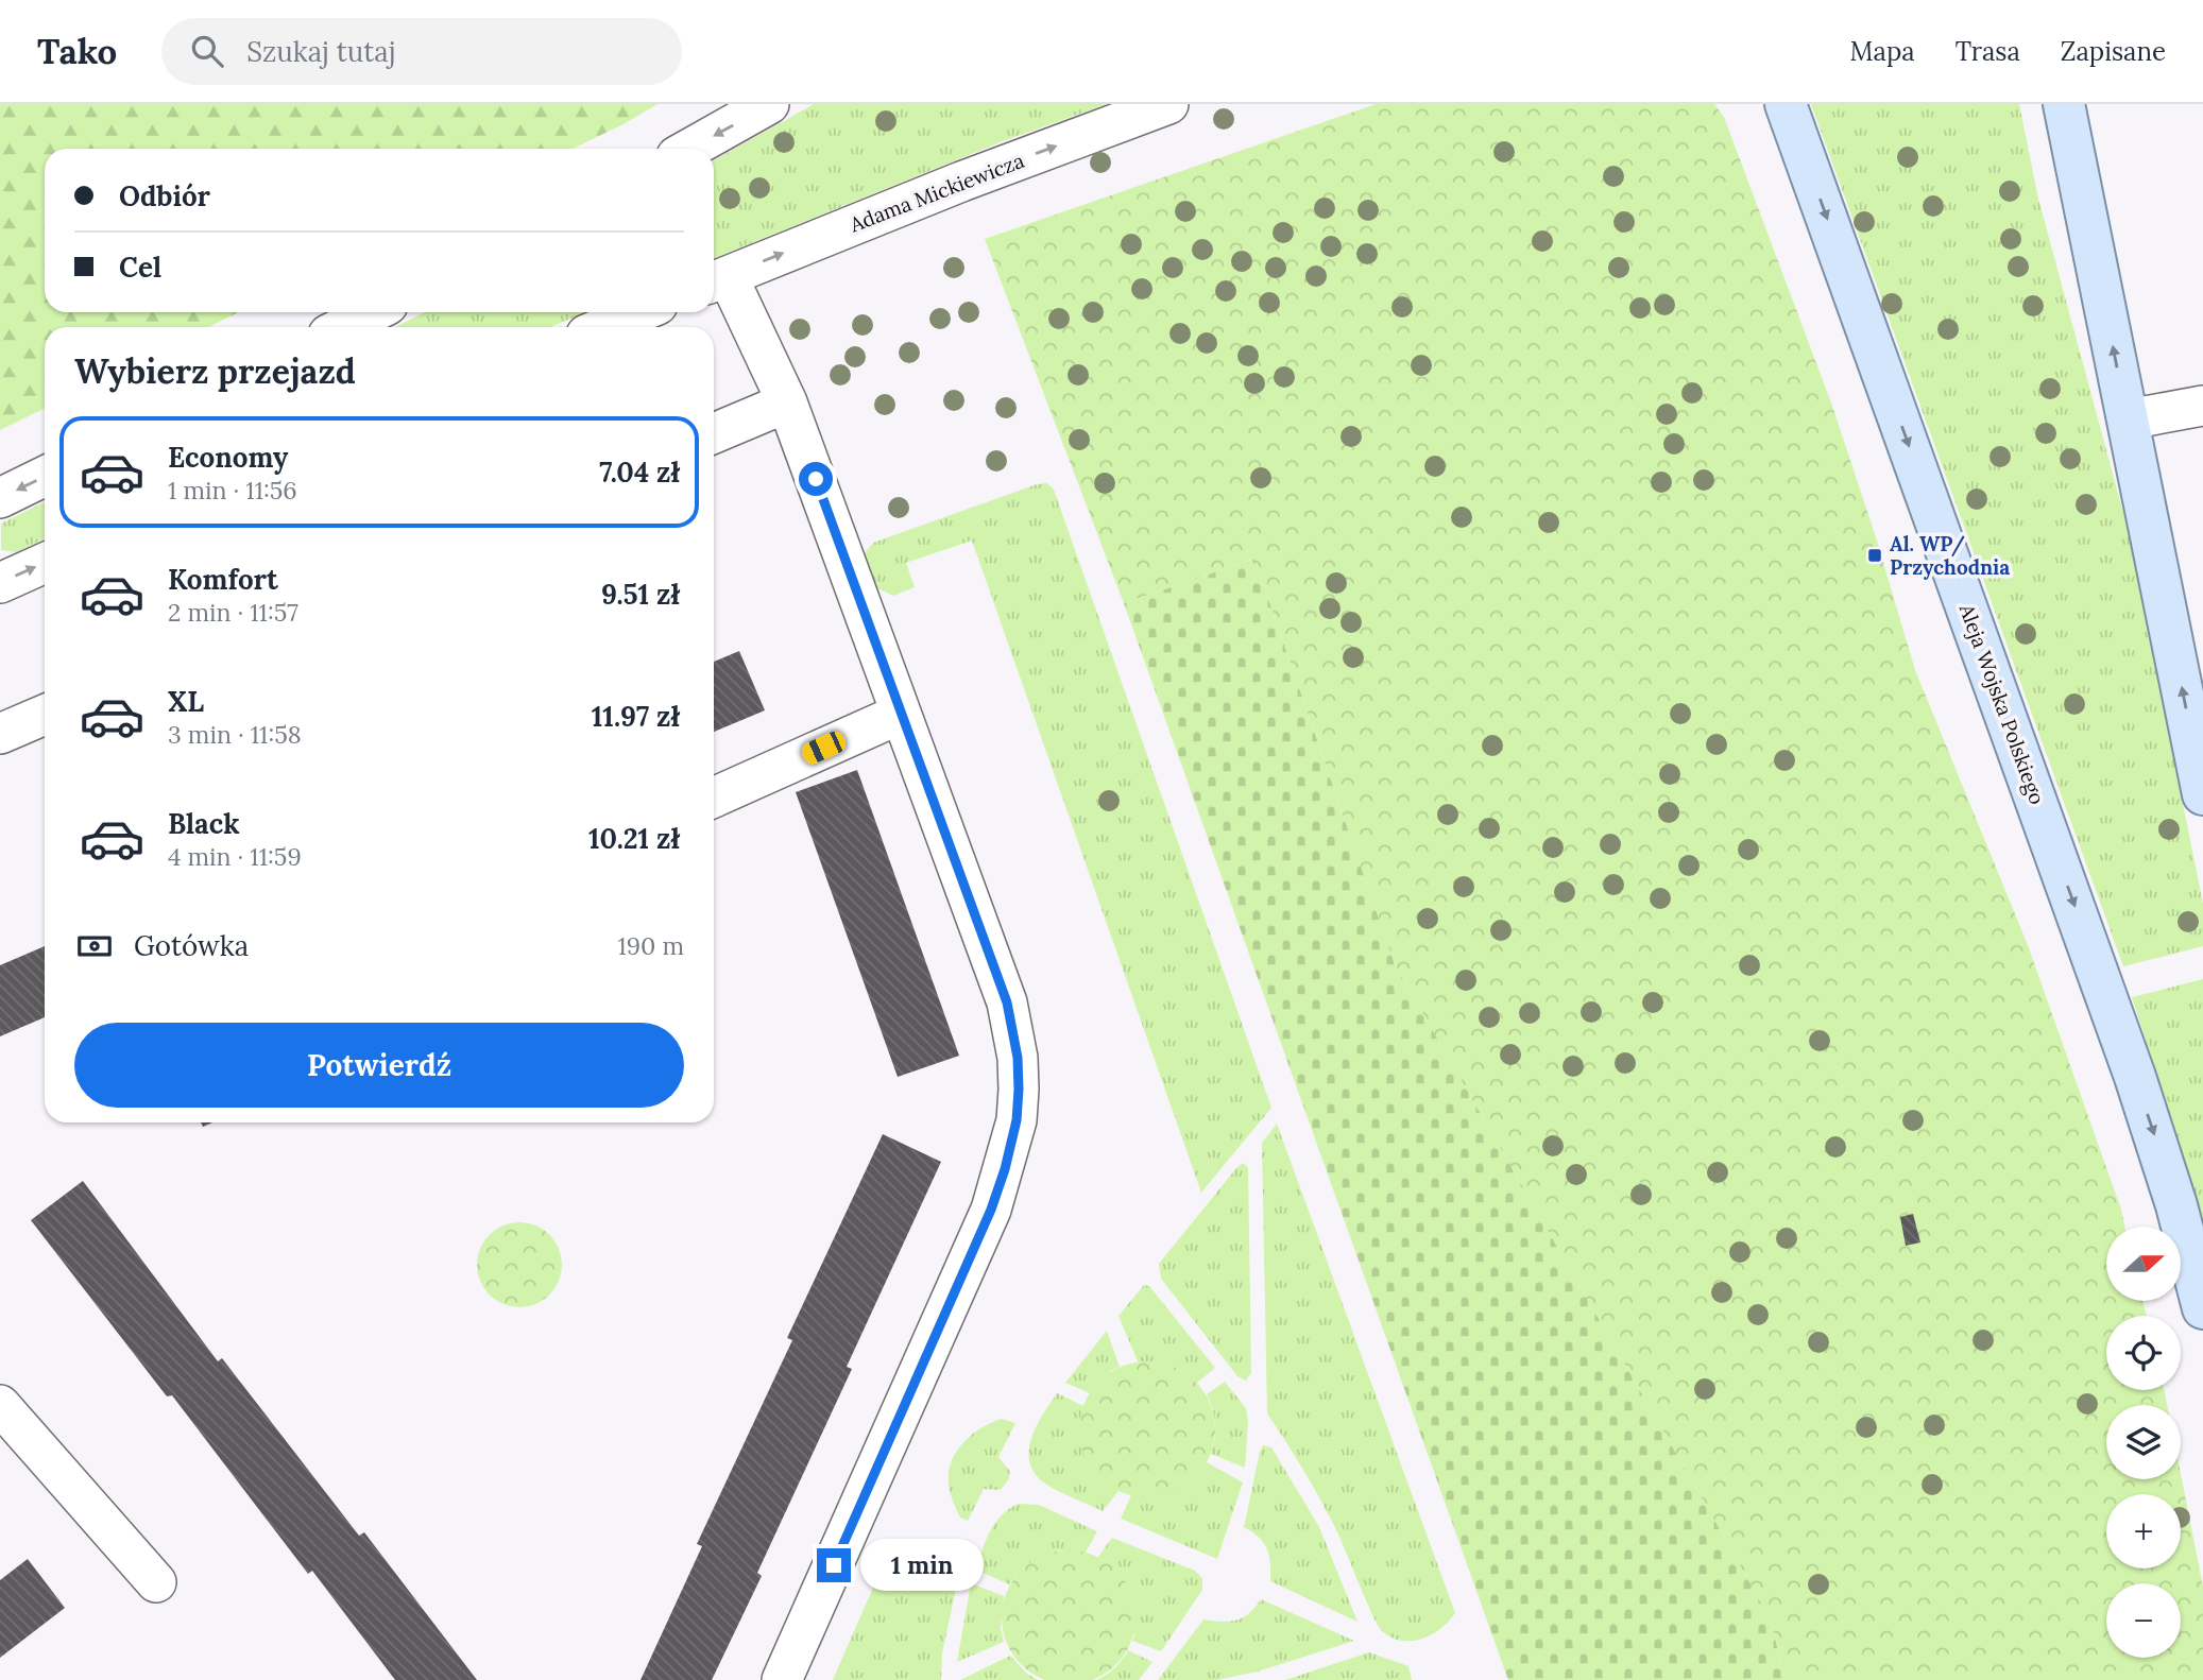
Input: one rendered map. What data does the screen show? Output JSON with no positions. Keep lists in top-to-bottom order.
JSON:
{
  "streets": {
    "main road": ["Aleja Wojska Polskiego"],
    "street": ["Adama Mickiewicza"]
  },
  "one_way": ["Adama Mickiewicza"],
  "places": {
    "transit": ["Al. WP/ Przychodnia"]
  },
  "north": "right",
  "page": {
    "header": "Tako",
    "search": "Szukaj tutaj",
    "nav": ["Mapa", "Trasa", "Zapisane"],
    "banner": ["Odbiór", "Cel"],
    "heading": "Wybierz przejazd",
    "list": [
      {
        "name": "Economy",
        "note": "1 min · 11:56",
        "value": "7.04 zł"
      },
      {
        "name": "Komfort",
        "note": "2 min · 11:57",
        "value": "9.51 zł"
      },
      {
        "name": "XL",
        "note": "3 min · 11:58",
        "value": "11.97 zł"
      },
      {
        "name": "Black",
        "note": "4 min · 11:59",
        "value": "10.21 zł"
      }
    ],
    "pay": ["Gotówka", "190 m"],
    "buttons": "Potwierdź",
    "map_buttons": ["+", "−"],
    "bubble": "1 min"
  }
}
